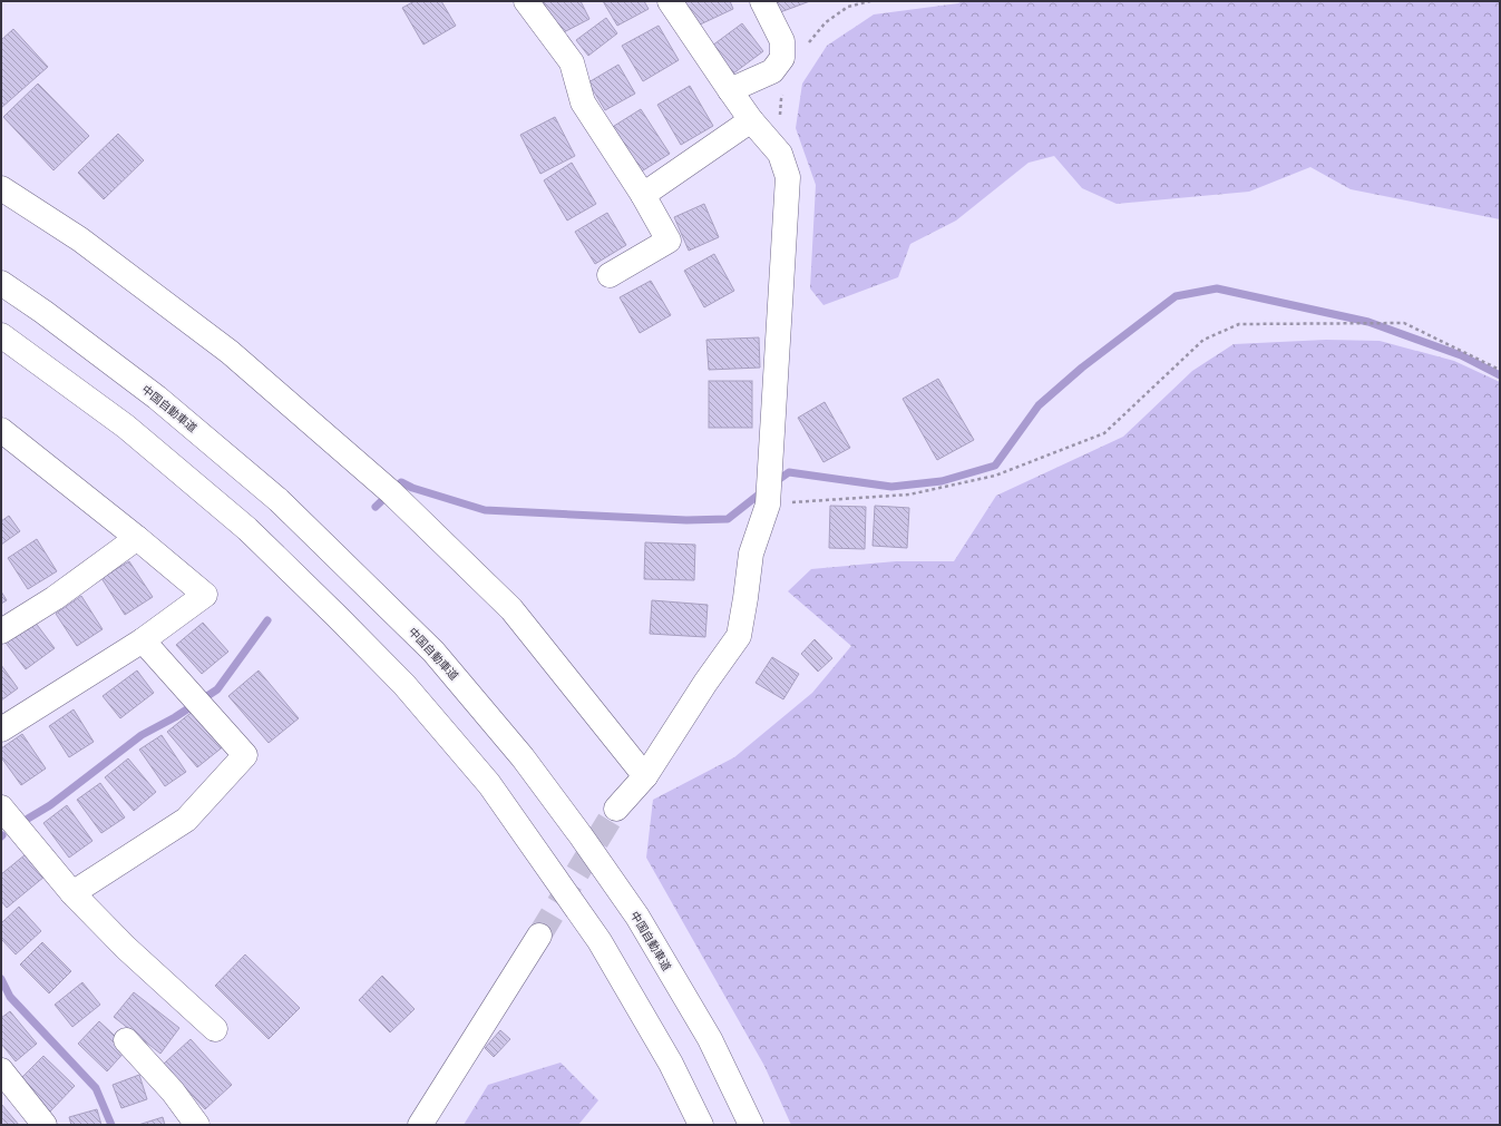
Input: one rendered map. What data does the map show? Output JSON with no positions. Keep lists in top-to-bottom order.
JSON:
{
  "streets": {
    "main road": ["中国自動車道"]
  }
}
